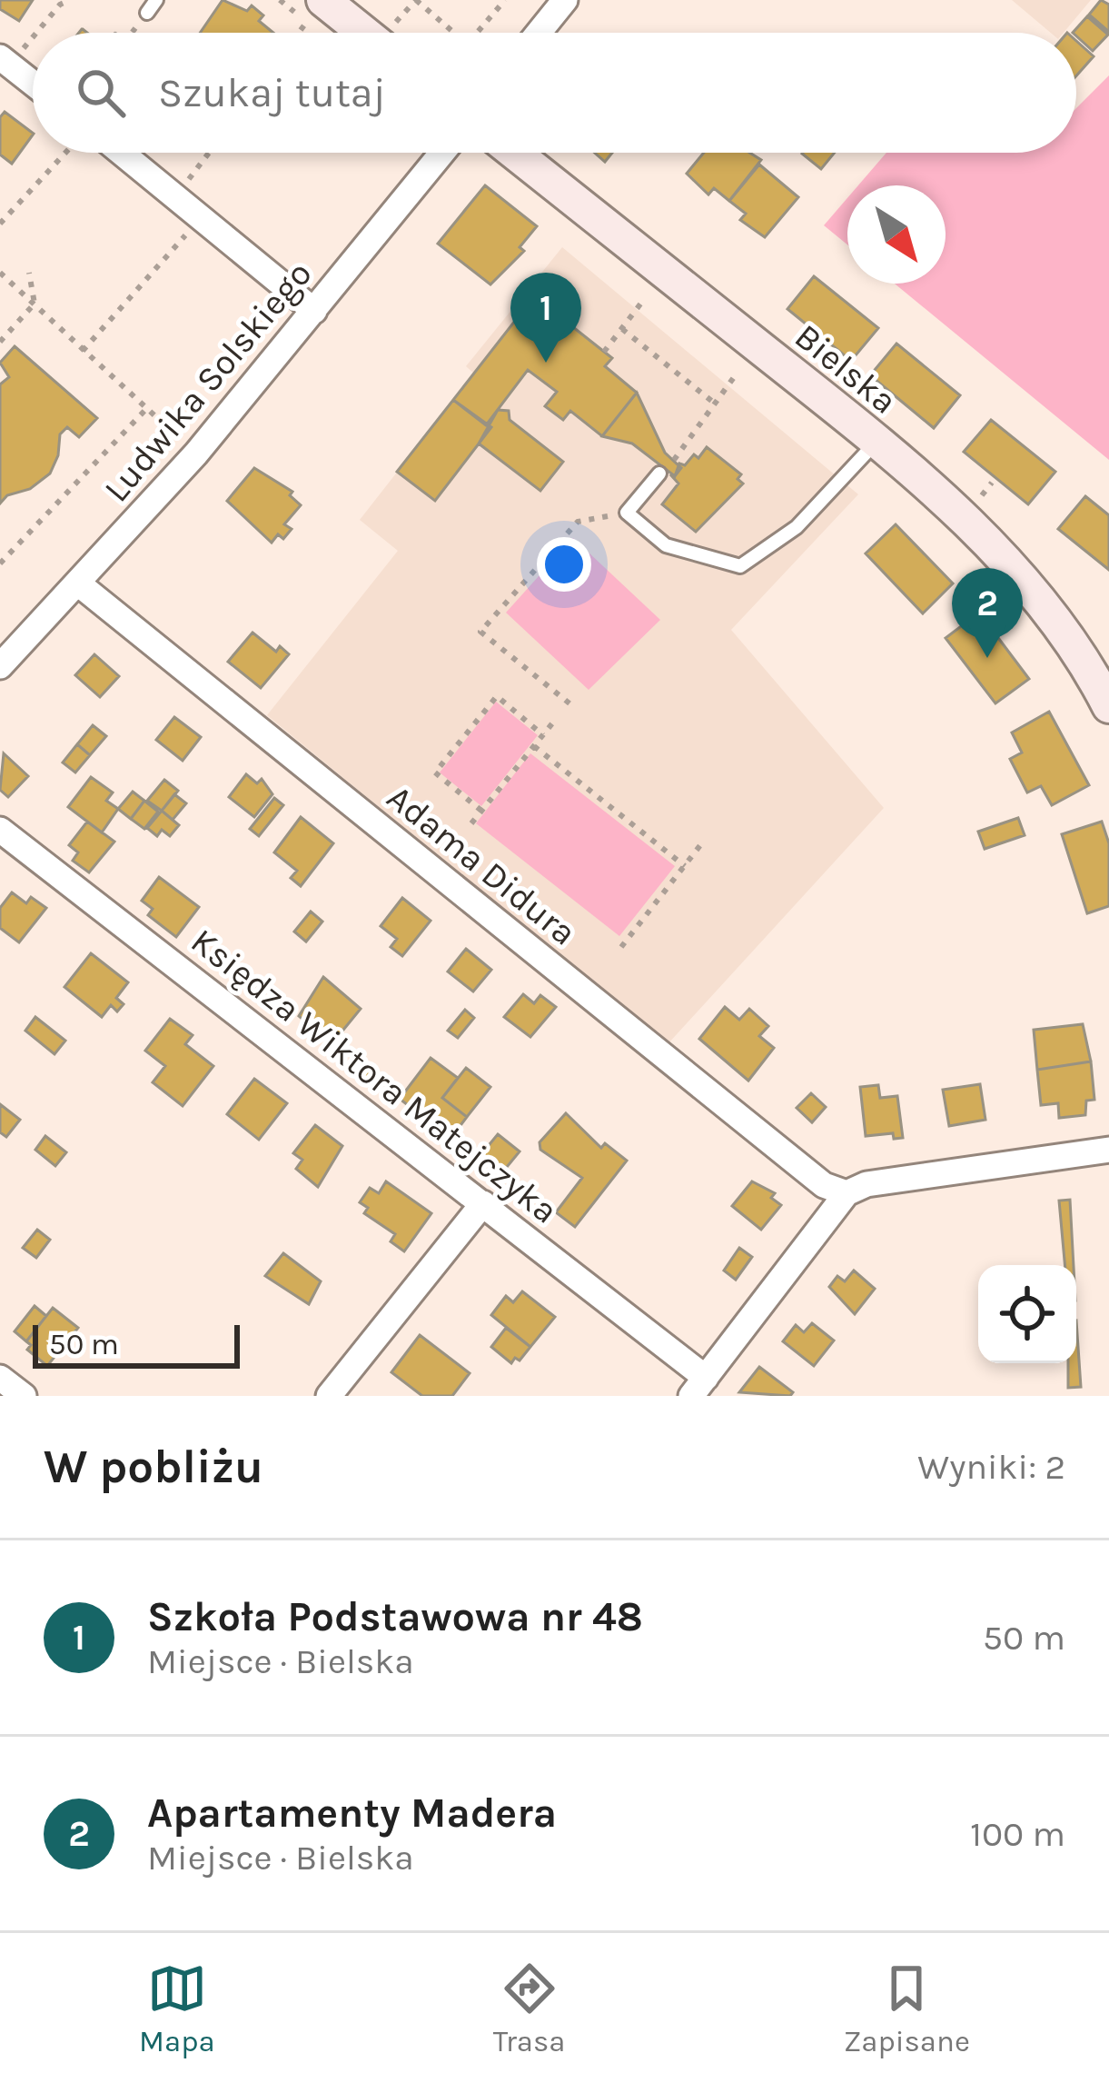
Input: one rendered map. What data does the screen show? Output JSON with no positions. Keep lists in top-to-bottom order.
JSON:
{
  "streets": {
    "street": [
      "Bielska",
      "Ludwika Solskiego",
      "Adama Didura",
      "Księdza Wiktora Matejczyka"
    ]
  },
  "crossings": [
    ["Ludwika Solskiego", "Adama Didura"]
  ],
  "scale_bar": "50 m",
  "north": "bottom right",
  "page": {
    "search": "Szukaj tutaj",
    "pins": ["1", "2"],
    "scale": "50 m",
    "heading": ["W pobliżu", "Wyniki: 2"],
    "list": [
      {
        "mark": "1",
        "name": "Szkoła Podstawowa nr 48",
        "note": "Miejsce · Bielska",
        "value": "50 m"
      },
      {
        "mark": "2",
        "name": "Apartamenty Madera",
        "note": "Miejsce · Bielska",
        "value": "100 m"
      }
    ],
    "nav": ["Mapa", "Trasa", "Zapisane"]
  }
}
